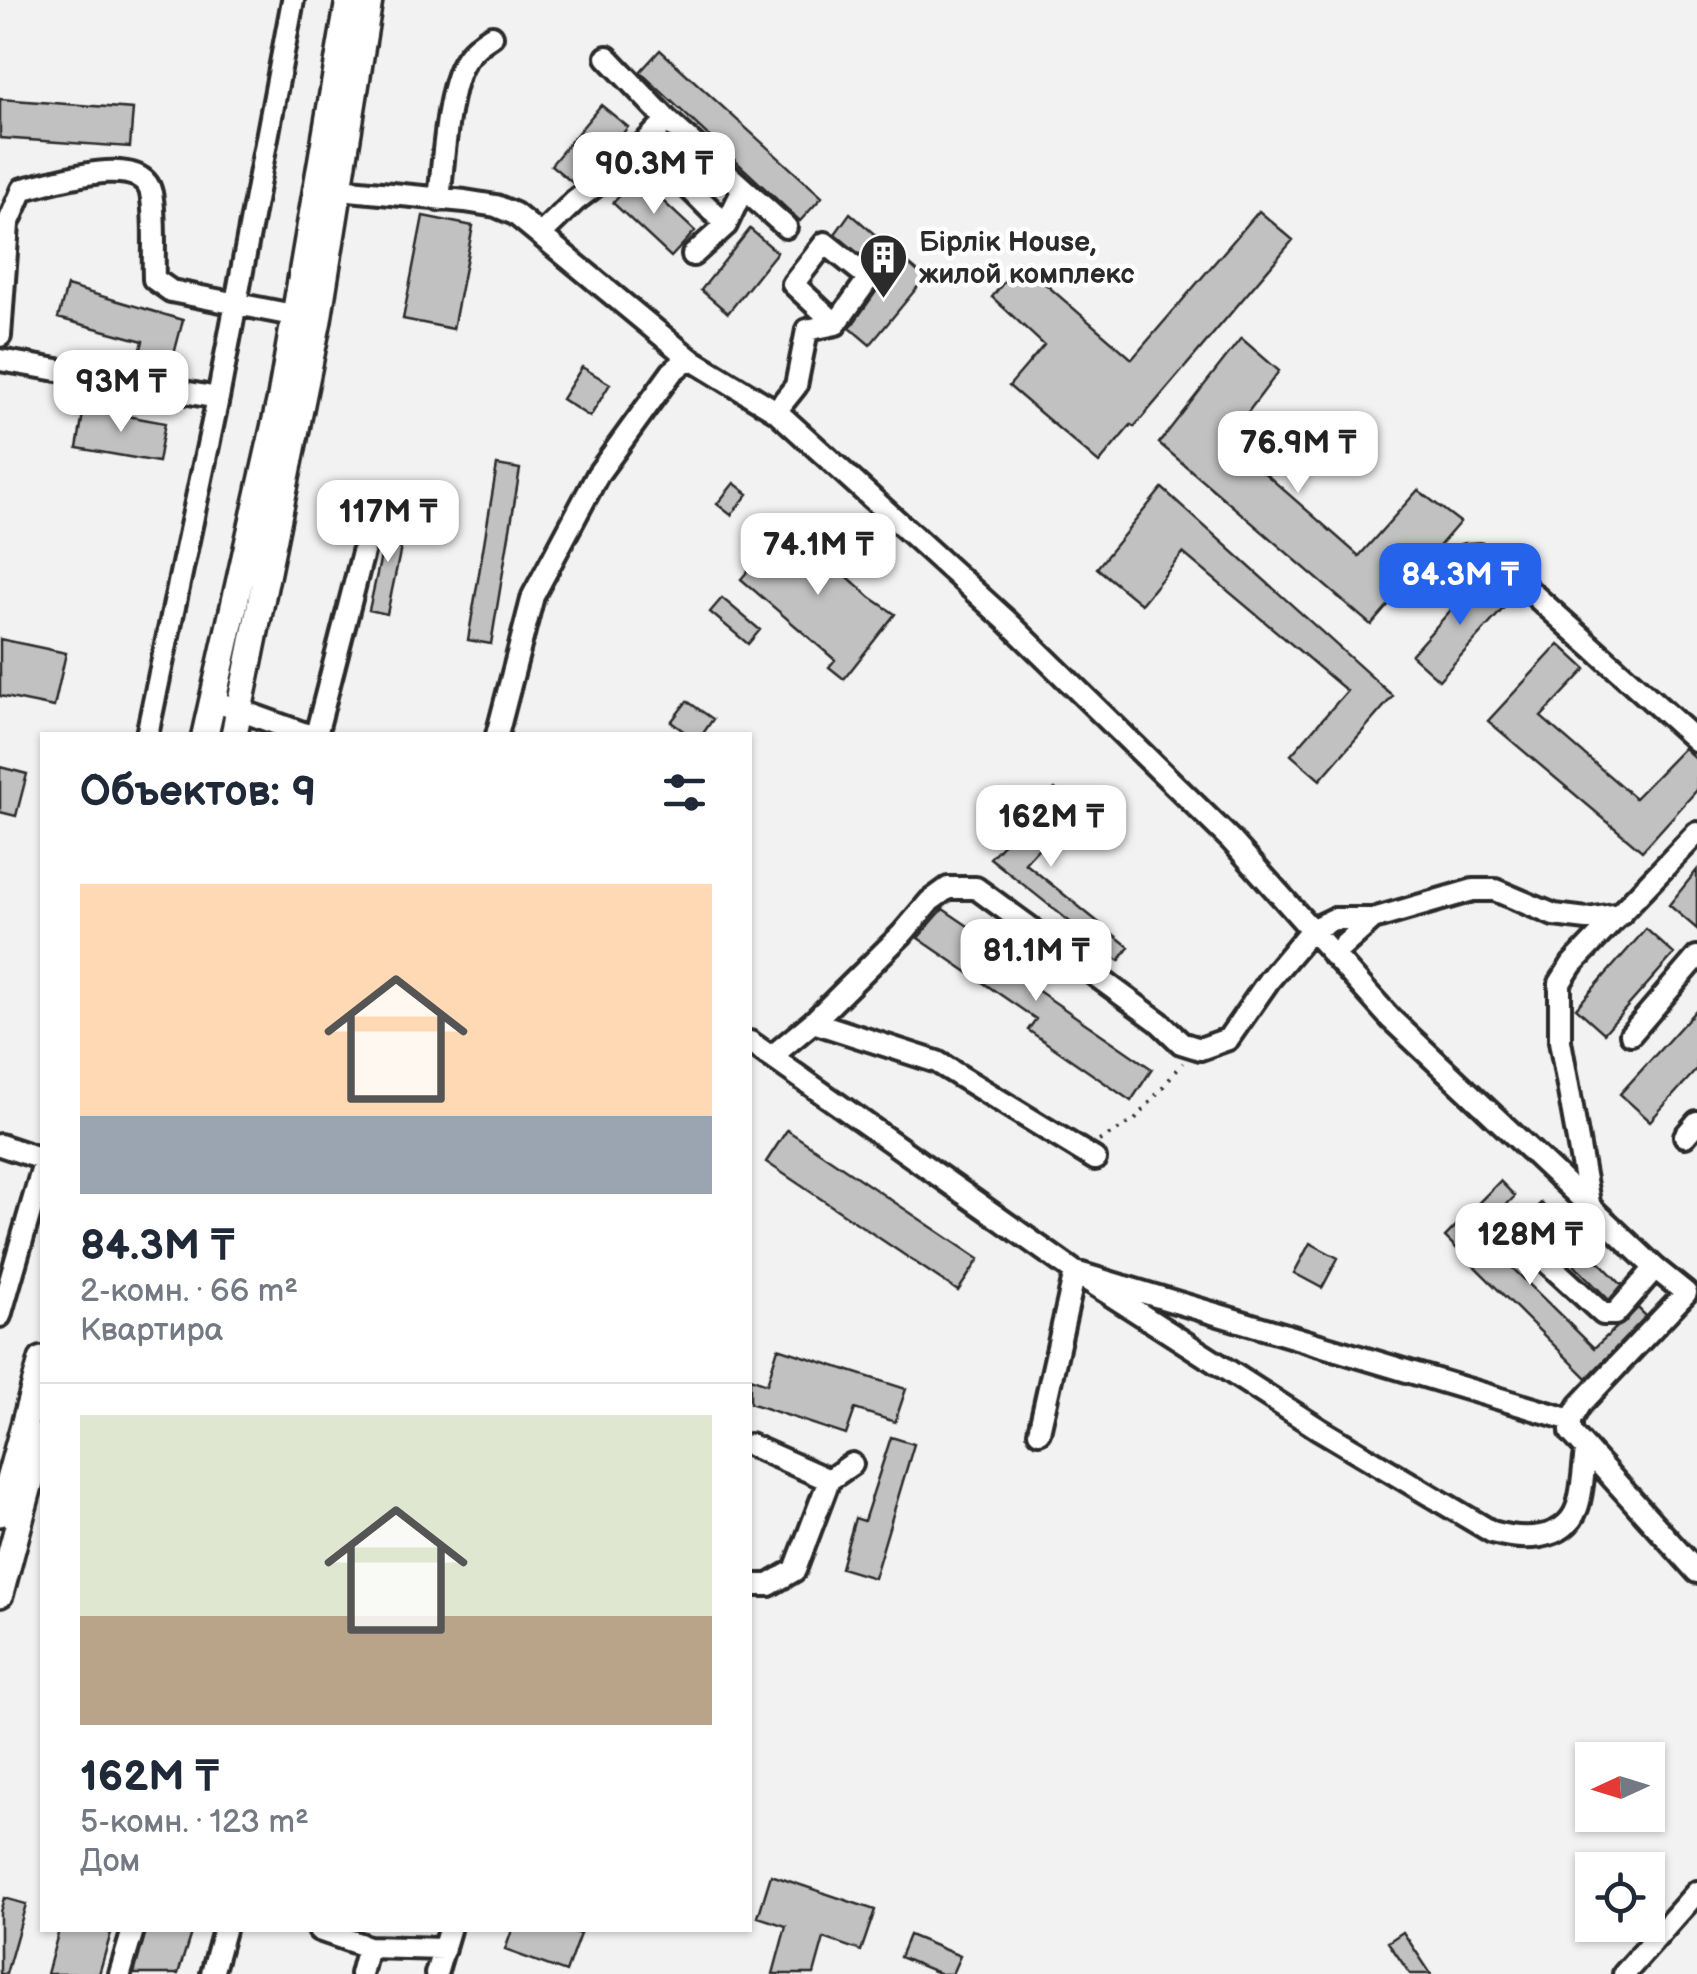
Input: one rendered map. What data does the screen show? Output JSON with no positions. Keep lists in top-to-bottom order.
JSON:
{
  "places": {
    "building": ["Бірлік House, жилой комплекс"]
  },
  "north": "left",
  "page": {
    "price": [
      "90.3M ₸",
      "93M ₸",
      "76.9M ₸",
      "117M ₸",
      "74.1M ₸",
      "84.3M ₸",
      "162M ₸",
      "81.1M ₸",
      "128M ₸"
    ],
    "heading": "Объектов: 9",
    "list": [
      {
        "name": "84.3M ₸",
        "note": "2-комн. · 66 m² · Квартира"
      },
      {
        "name": "162M ₸",
        "note": "5-комн. · 123 m² · Дом"
      }
    ]
  }
}
